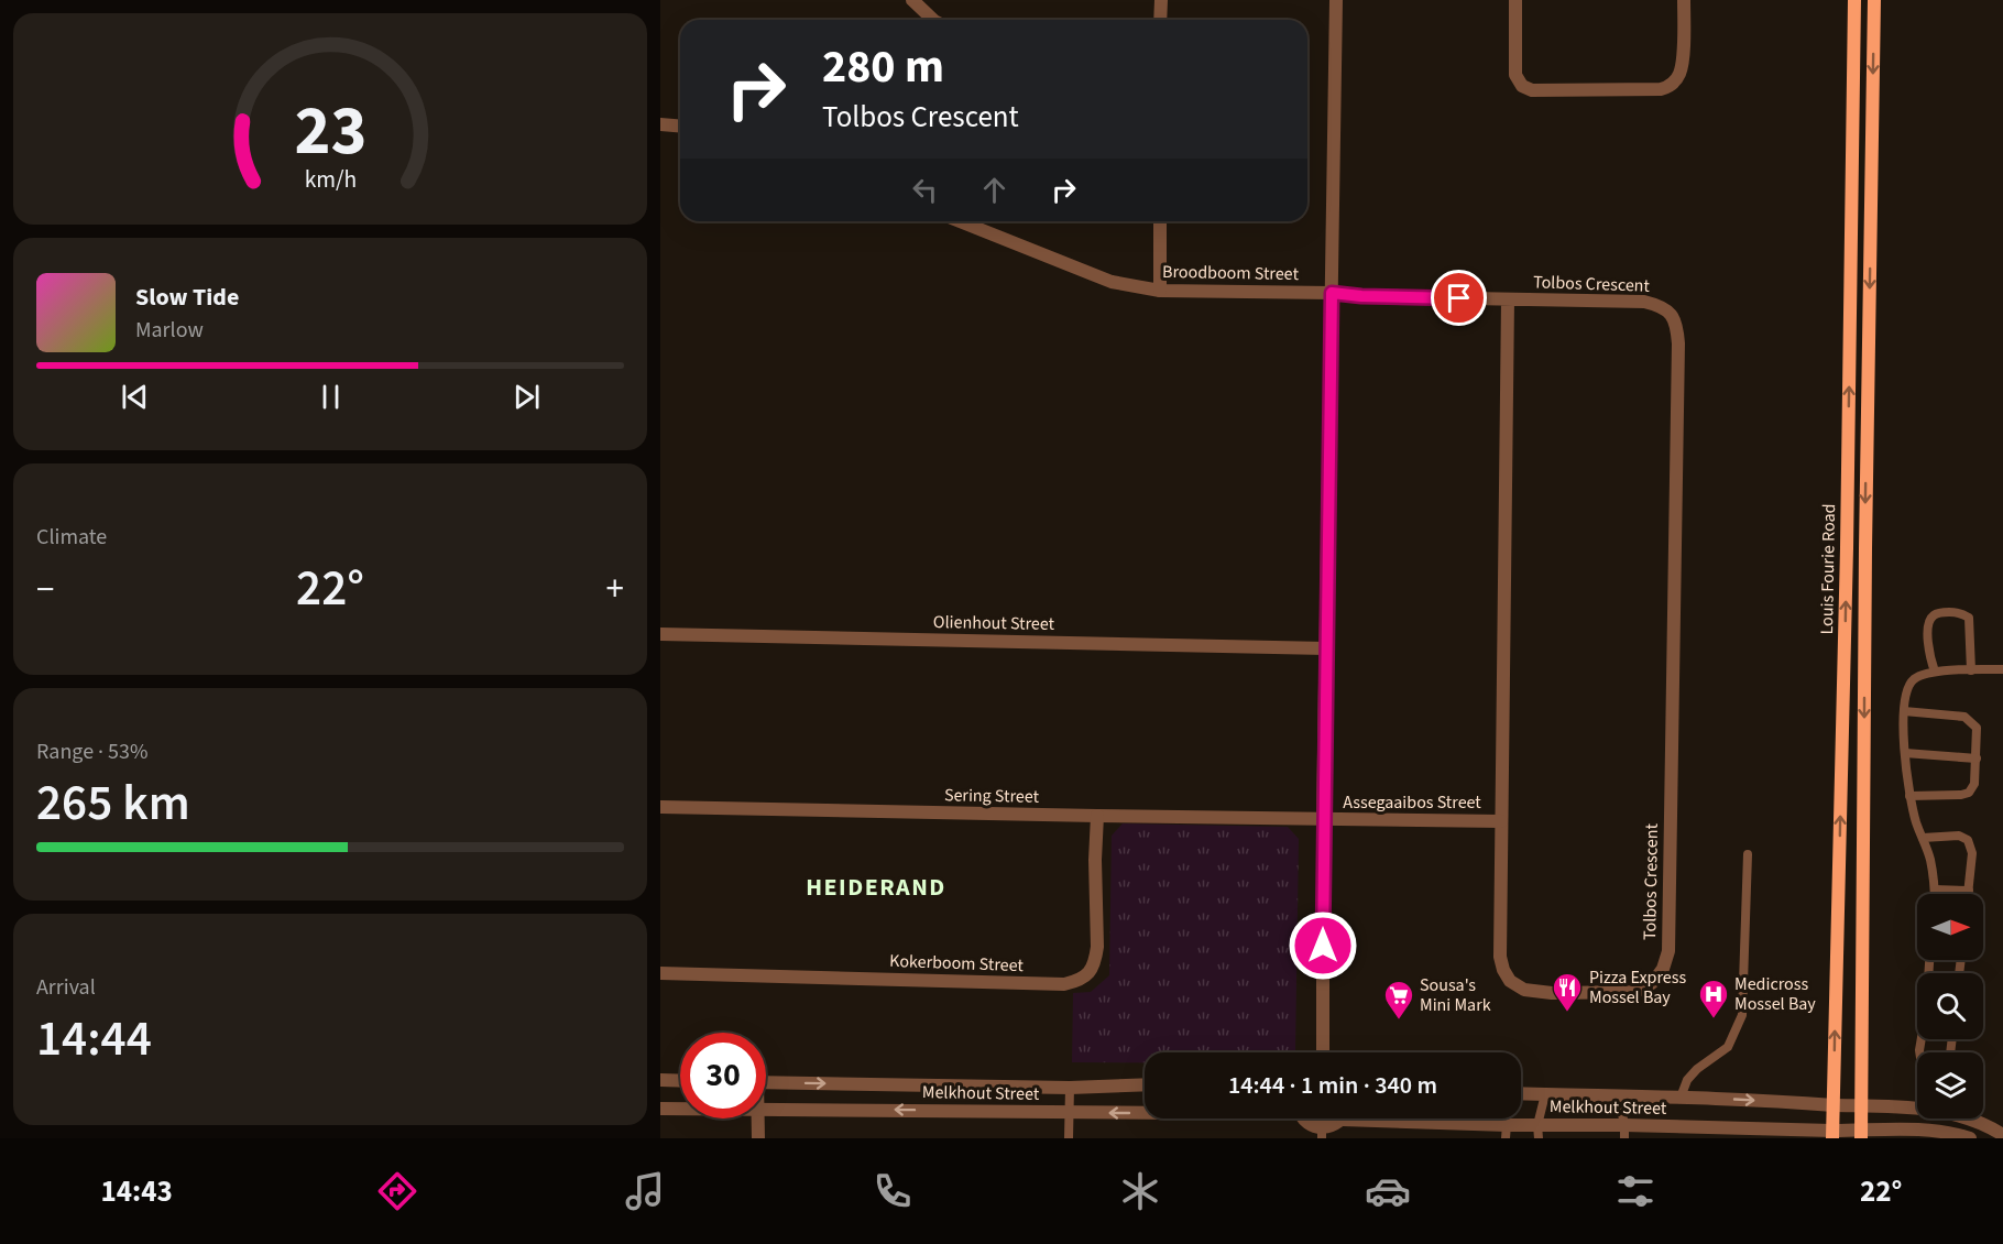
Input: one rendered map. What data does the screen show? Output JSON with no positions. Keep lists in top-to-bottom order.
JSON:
{
  "streets": {
    "main road": ["Louis Fourie Road"],
    "street": [
      "Broodboom Street",
      "Tolbos Crescent",
      "Olienhout Street",
      "Sering Street",
      "Assegaaibos Street",
      "Kokerboom Street",
      "Melkhout Street"
    ]
  },
  "crossings": [
    ["Broodboom Street", "Tolbos Crescent"],
    ["Tolbos Crescent", "Assegaaibos Street"],
    ["Louis Fourie Road", "Melkhout Street"],
    ["Sering Street", "Assegaaibos Street"],
    ["Sering Street", "Kokerboom Street"]
  ],
  "districts": ["HEIDERAND"],
  "places": {
    "restaurant": ["Pizza Express Mossel Bay"],
    "hospital": ["Medicross Mossel Bay"],
    "supermarket": ["Sousa's Mini Mark"]
  },
  "north": "right",
  "page": {
    "turn": ["280 m", "Tolbos Crescent"],
    "song": ["Slow Tide", "Marlow"],
    "tile": [
      "Climate",
      ["Range · 53%", "265 km"],
      ["Arrival", "14:44"]
    ],
    "heat": ["−", "22°", "+"],
    "limit": "30",
    "trip": "14:44 · 1 min · 340 m",
    "tabs": ["14:43", "22°"],
    "gauge": ["23", "km/h"]
  }
}
